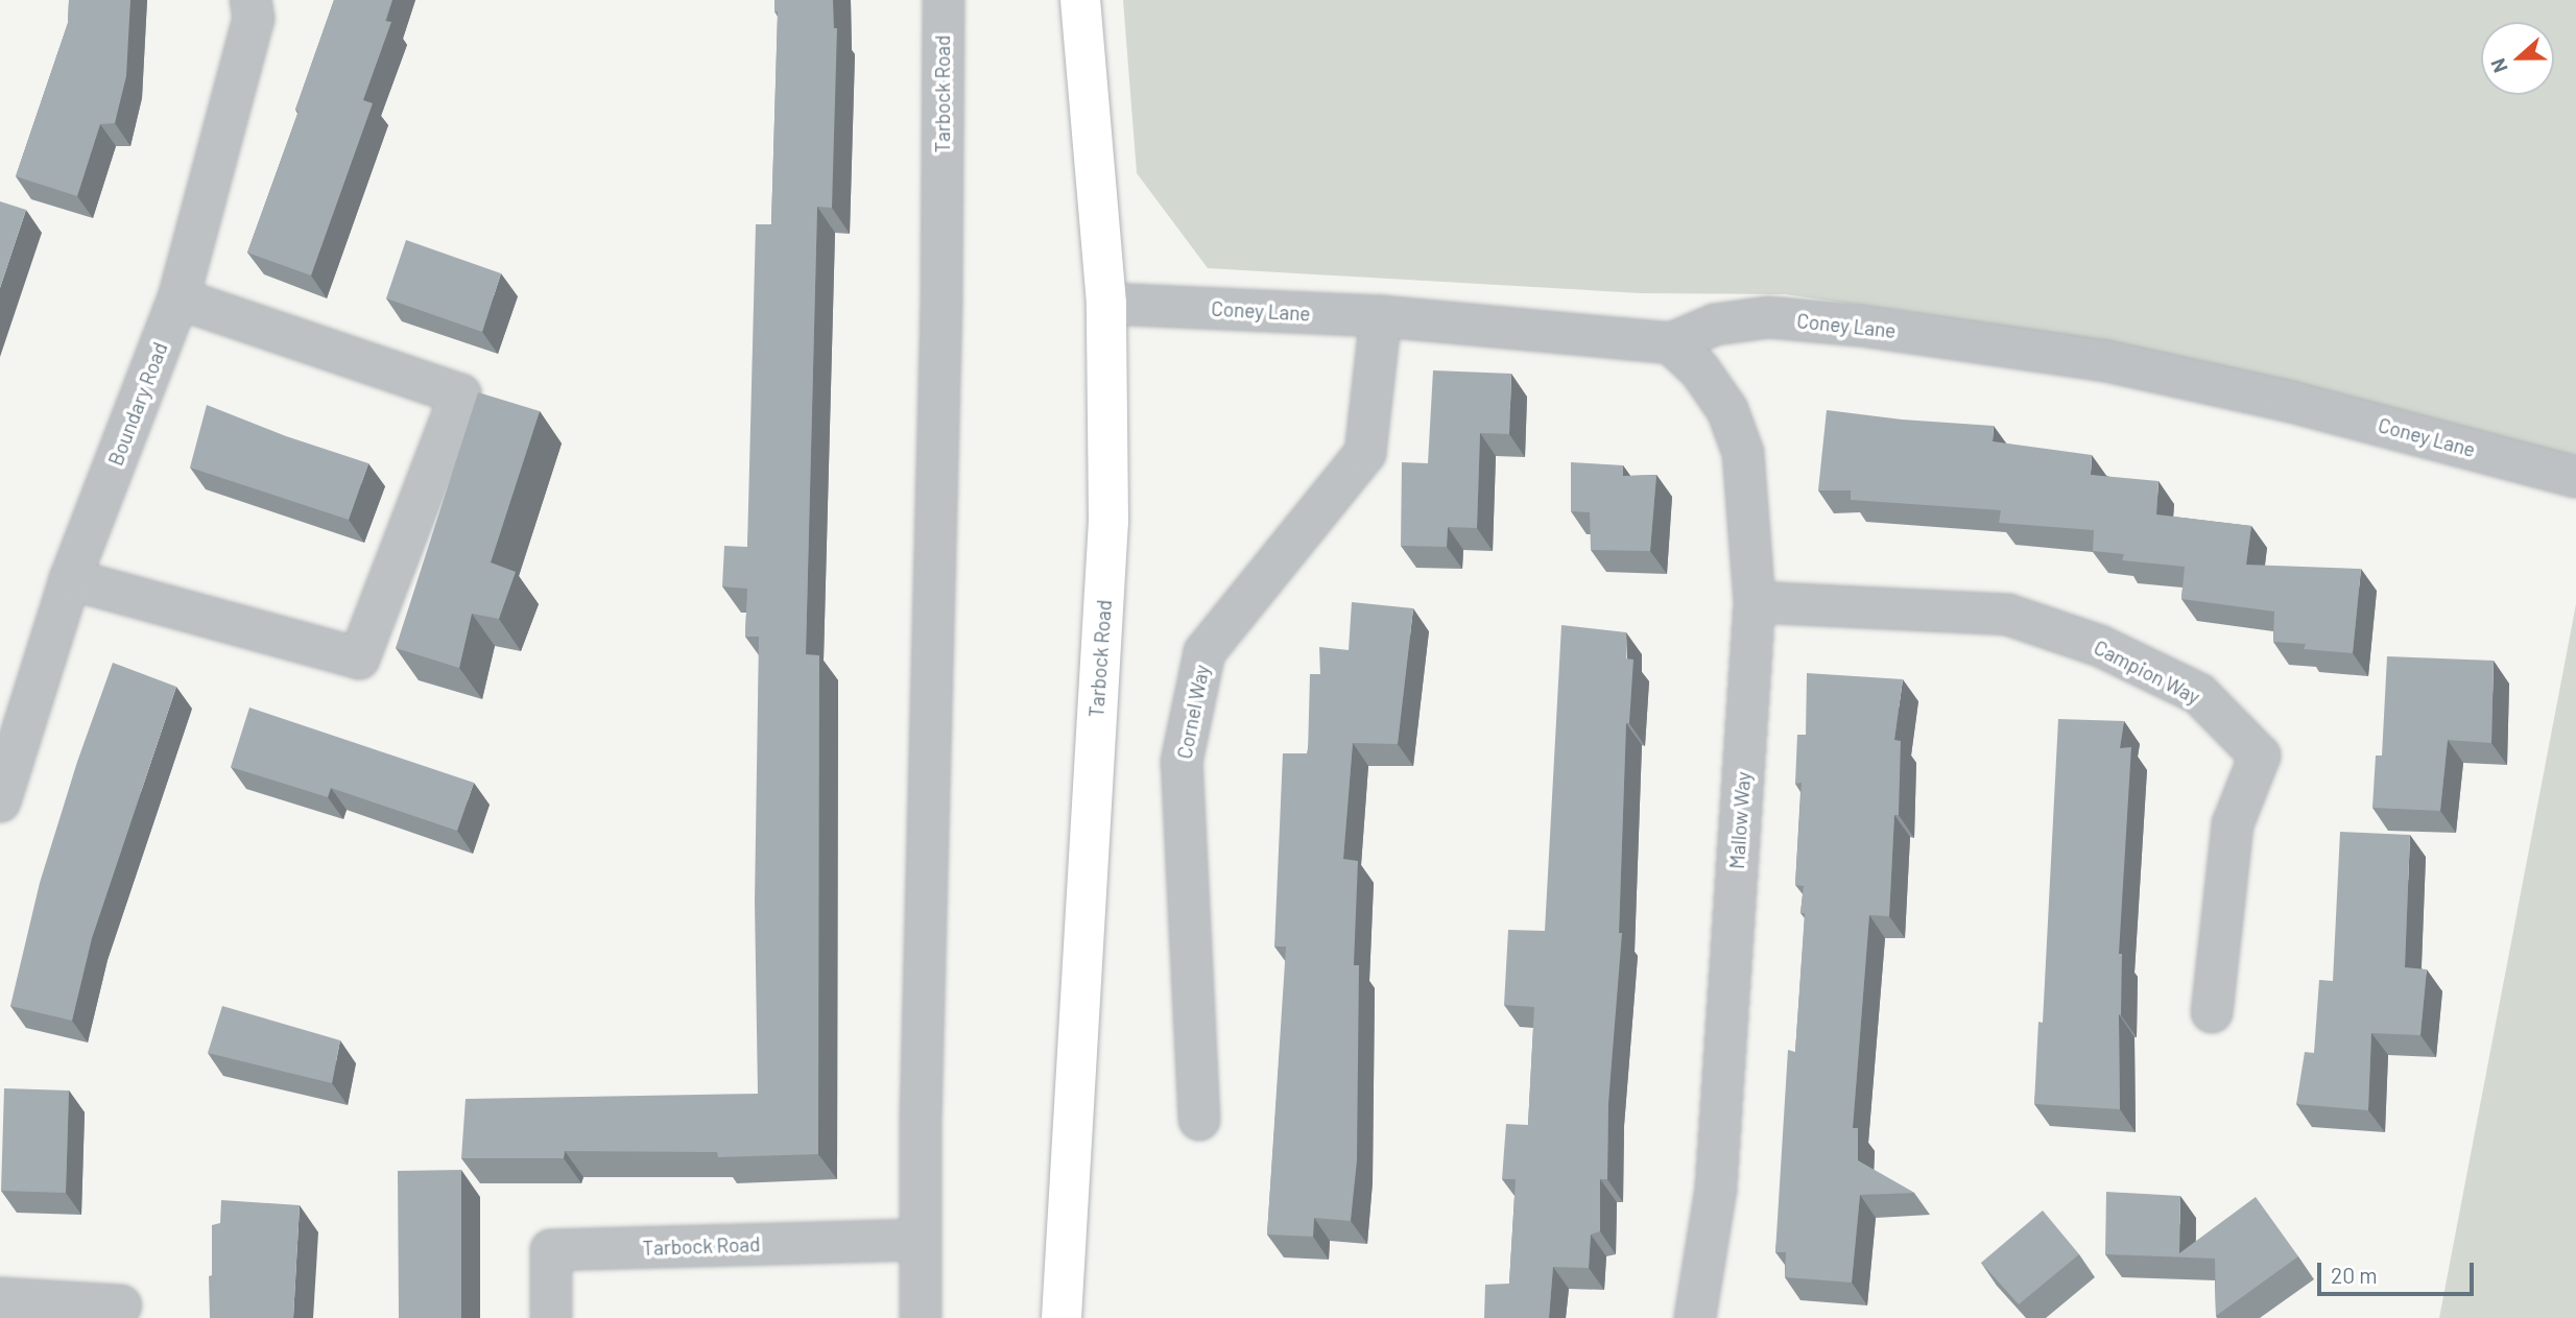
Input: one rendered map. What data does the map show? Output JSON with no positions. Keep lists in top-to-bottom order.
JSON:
{
  "streets": {
    "main road": ["Tarbock Road"],
    "street": [
      "Coney Lane",
      "Boundary Road",
      "Campion Way",
      "Cornel Way",
      "Mallow Way"
    ]
  },
  "crossings": [
    ["Tarbock Road", "Coney Lane"],
    ["Coney Lane", "Cornel Way"],
    ["Coney Lane", "Mallow Way"],
    ["Campion Way", "Mallow Way"]
  ],
  "scale_bar": "20 m",
  "north": "left"
}
